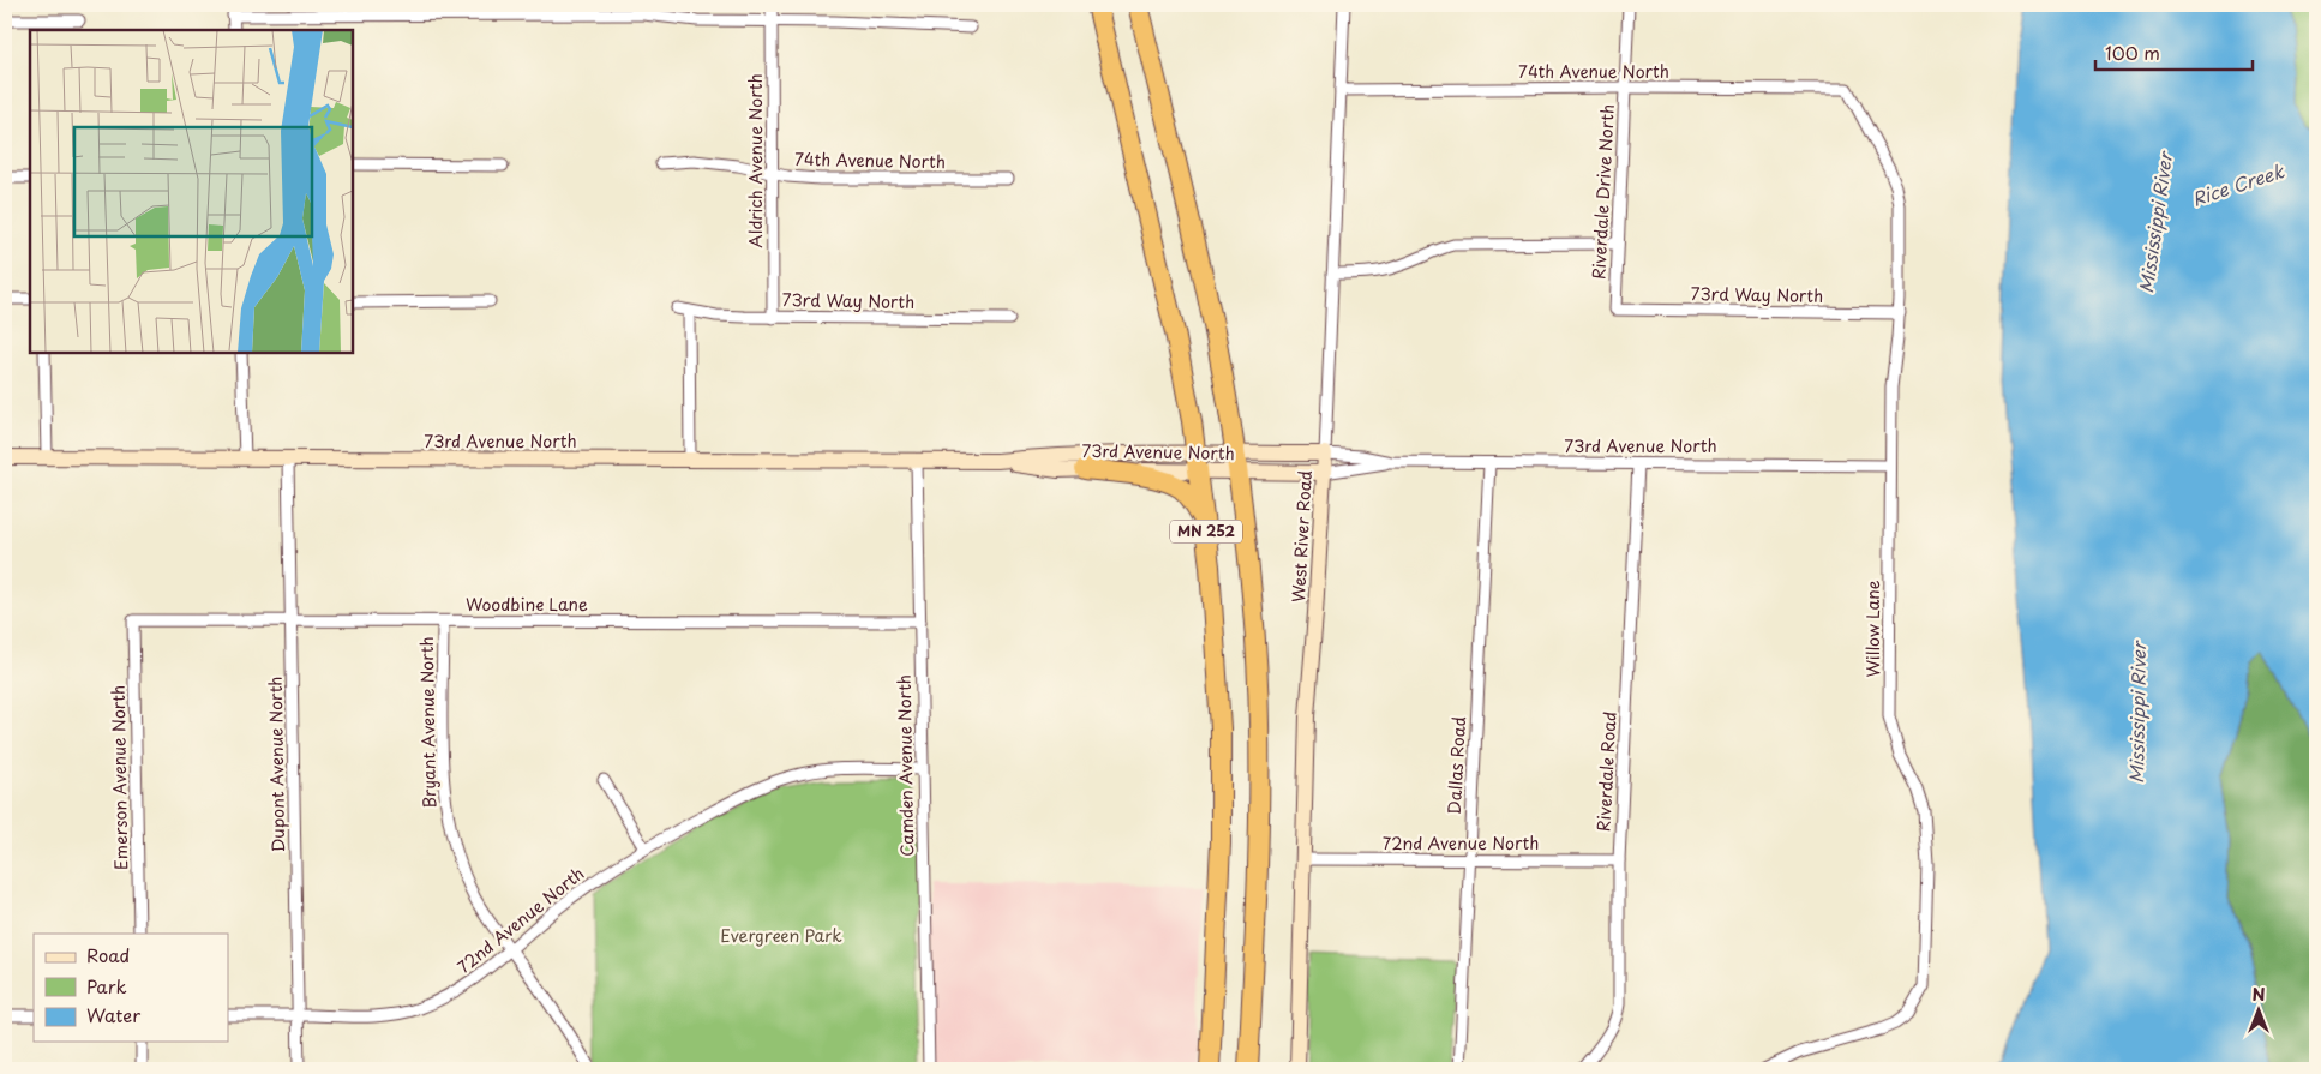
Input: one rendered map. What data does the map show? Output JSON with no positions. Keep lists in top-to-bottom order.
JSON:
{
  "streets": {
    "highway": ["MN 252"],
    "street": [
      "74th Avenue North",
      "Aldrich Avenue North",
      "Riverdale Drive North",
      "73rd Way North",
      "73rd Avenue North",
      "West River Road",
      "Woodbine Lane",
      "Willow Lane",
      "Bryant Avenue North",
      "Dupont Avenue North",
      "Camden Avenue North",
      "Dallas Road",
      "Riverdale Road",
      "Emerson Avenue North",
      "72nd Avenue North"
    ]
  },
  "crossings": [
    ["74th Avenue North", "Aldrich Avenue North"],
    ["74th Avenue North", "Riverdale Drive North"],
    ["74th Avenue North", "West River Road"],
    ["74th Avenue North", "Willow Lane"],
    ["Aldrich Avenue North", "73rd Way North"],
    ["Riverdale Drive North", "73rd Way North"],
    ["73rd Way North", "Willow Lane"],
    ["73rd Avenue North", "MN 252"],
    ["73rd Avenue North", "West River Road"],
    ["73rd Avenue North", "Willow Lane"],
    ["73rd Avenue North", "Dupont Avenue North"],
    ["73rd Avenue North", "Camden Avenue North"],
    ["73rd Avenue North", "Dallas Road"],
    ["73rd Avenue North", "Riverdale Road"],
    ["West River Road", "72nd Avenue North"],
    ["Woodbine Lane", "Bryant Avenue North"],
    ["Woodbine Lane", "Dupont Avenue North"],
    ["Woodbine Lane", "Camden Avenue North"],
    ["Woodbine Lane", "Emerson Avenue North"],
    ["Bryant Avenue North", "72nd Avenue North"],
    ["Dupont Avenue North", "72nd Avenue North"],
    ["Camden Avenue North", "72nd Avenue North"],
    ["Dallas Road", "72nd Avenue North"],
    ["Riverdale Road", "72nd Avenue North"]
  ],
  "water": ["Rice Creek", "Mississippi River"],
  "parks": ["Evergreen Park"],
  "legend": ["Road", "Park", "Water"],
  "scale_bar": "100 m",
  "north": "top"
}
